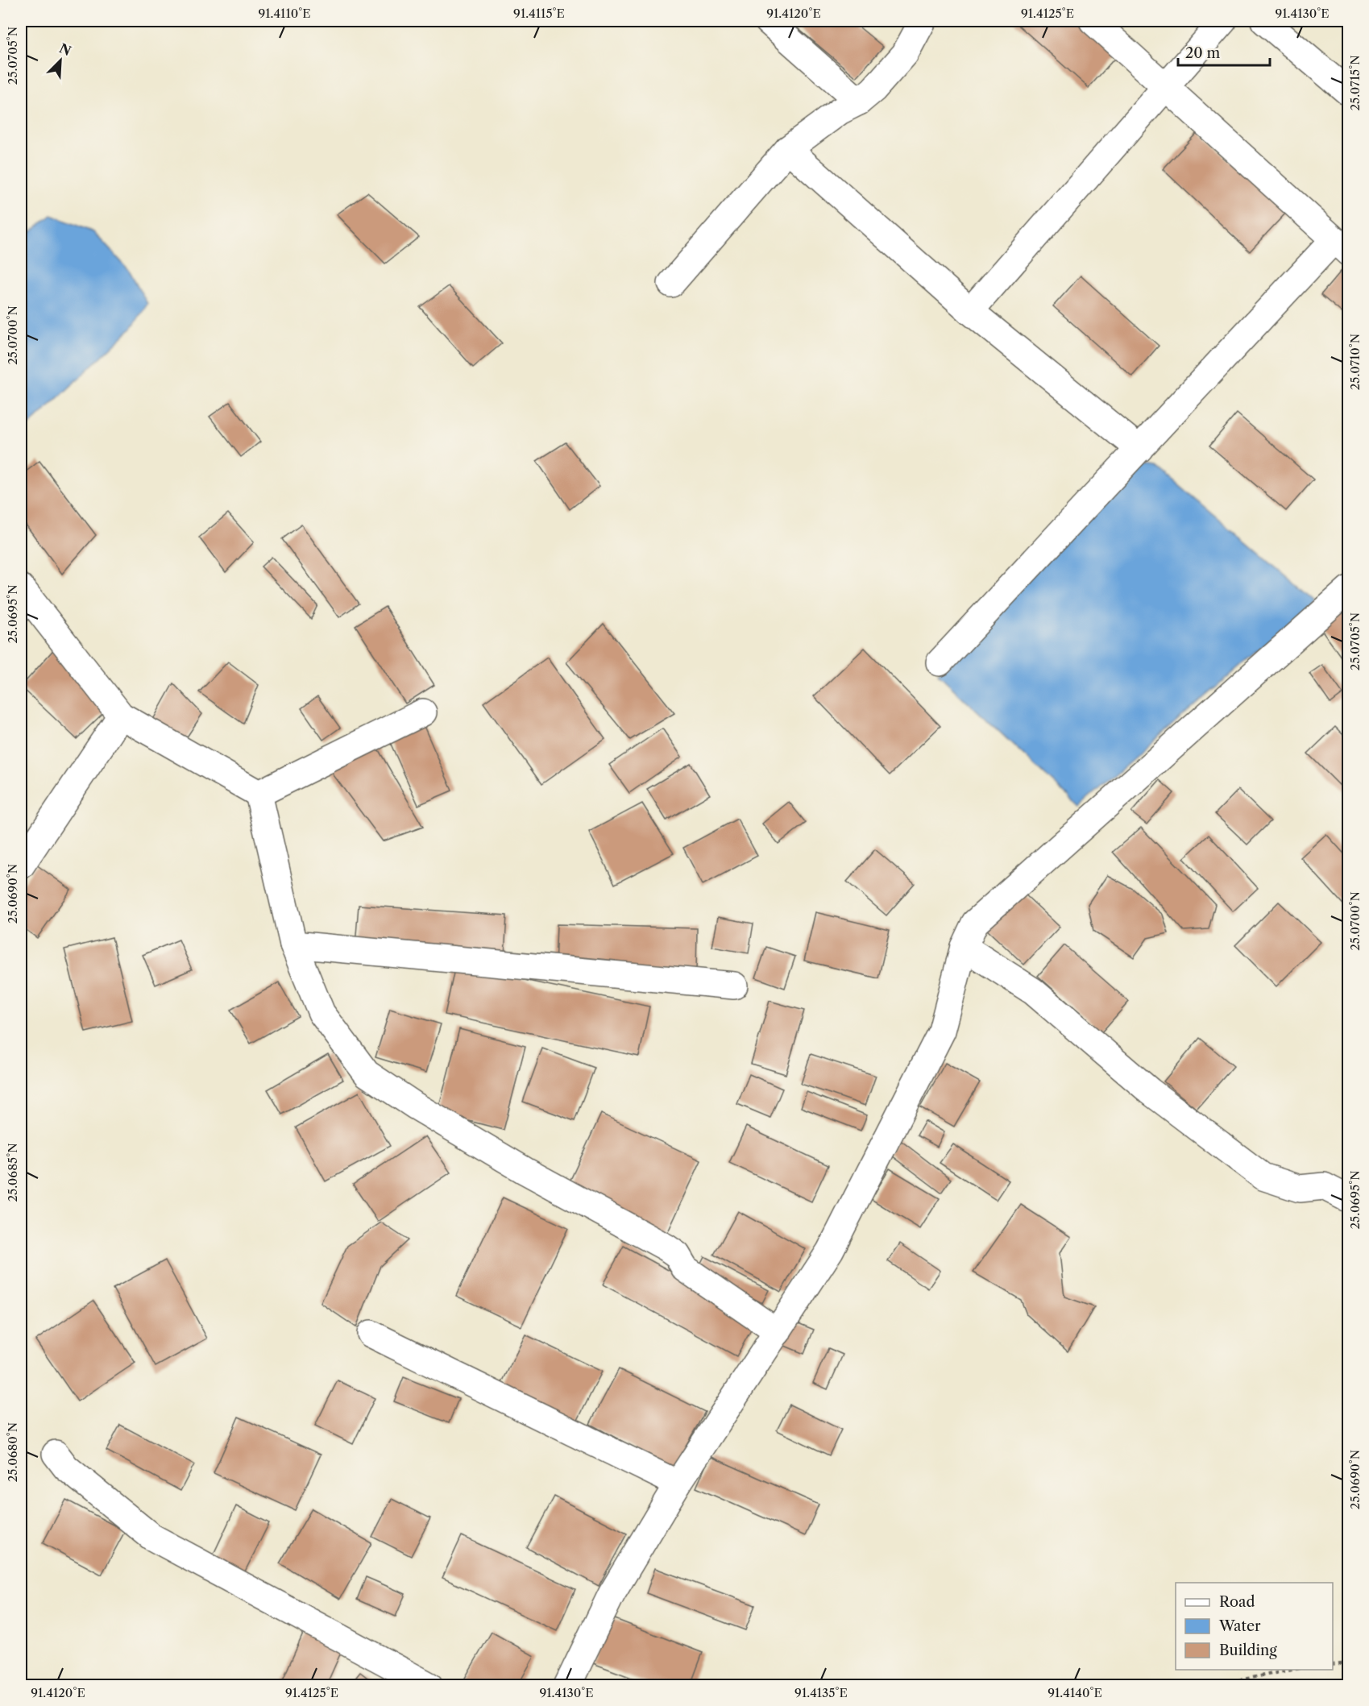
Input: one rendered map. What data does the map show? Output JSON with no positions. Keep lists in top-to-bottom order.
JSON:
{
  "legend": ["Road", "Water", "Building"],
  "scale_bar": "20 m",
  "north": "top right",
  "coordinates": [
    "91.4110°E",
    "91.4115°E",
    "91.4120°E",
    "91.4125°E",
    "91.4130°E",
    "25.0705°N",
    "25.0715°N",
    "25.0700°N",
    "25.0710°N",
    "25.0695°N",
    "25.0690°N",
    "25.0685°N",
    "25.0680°N",
    "91.4135°E",
    "91.4140°E"
  ]
}
